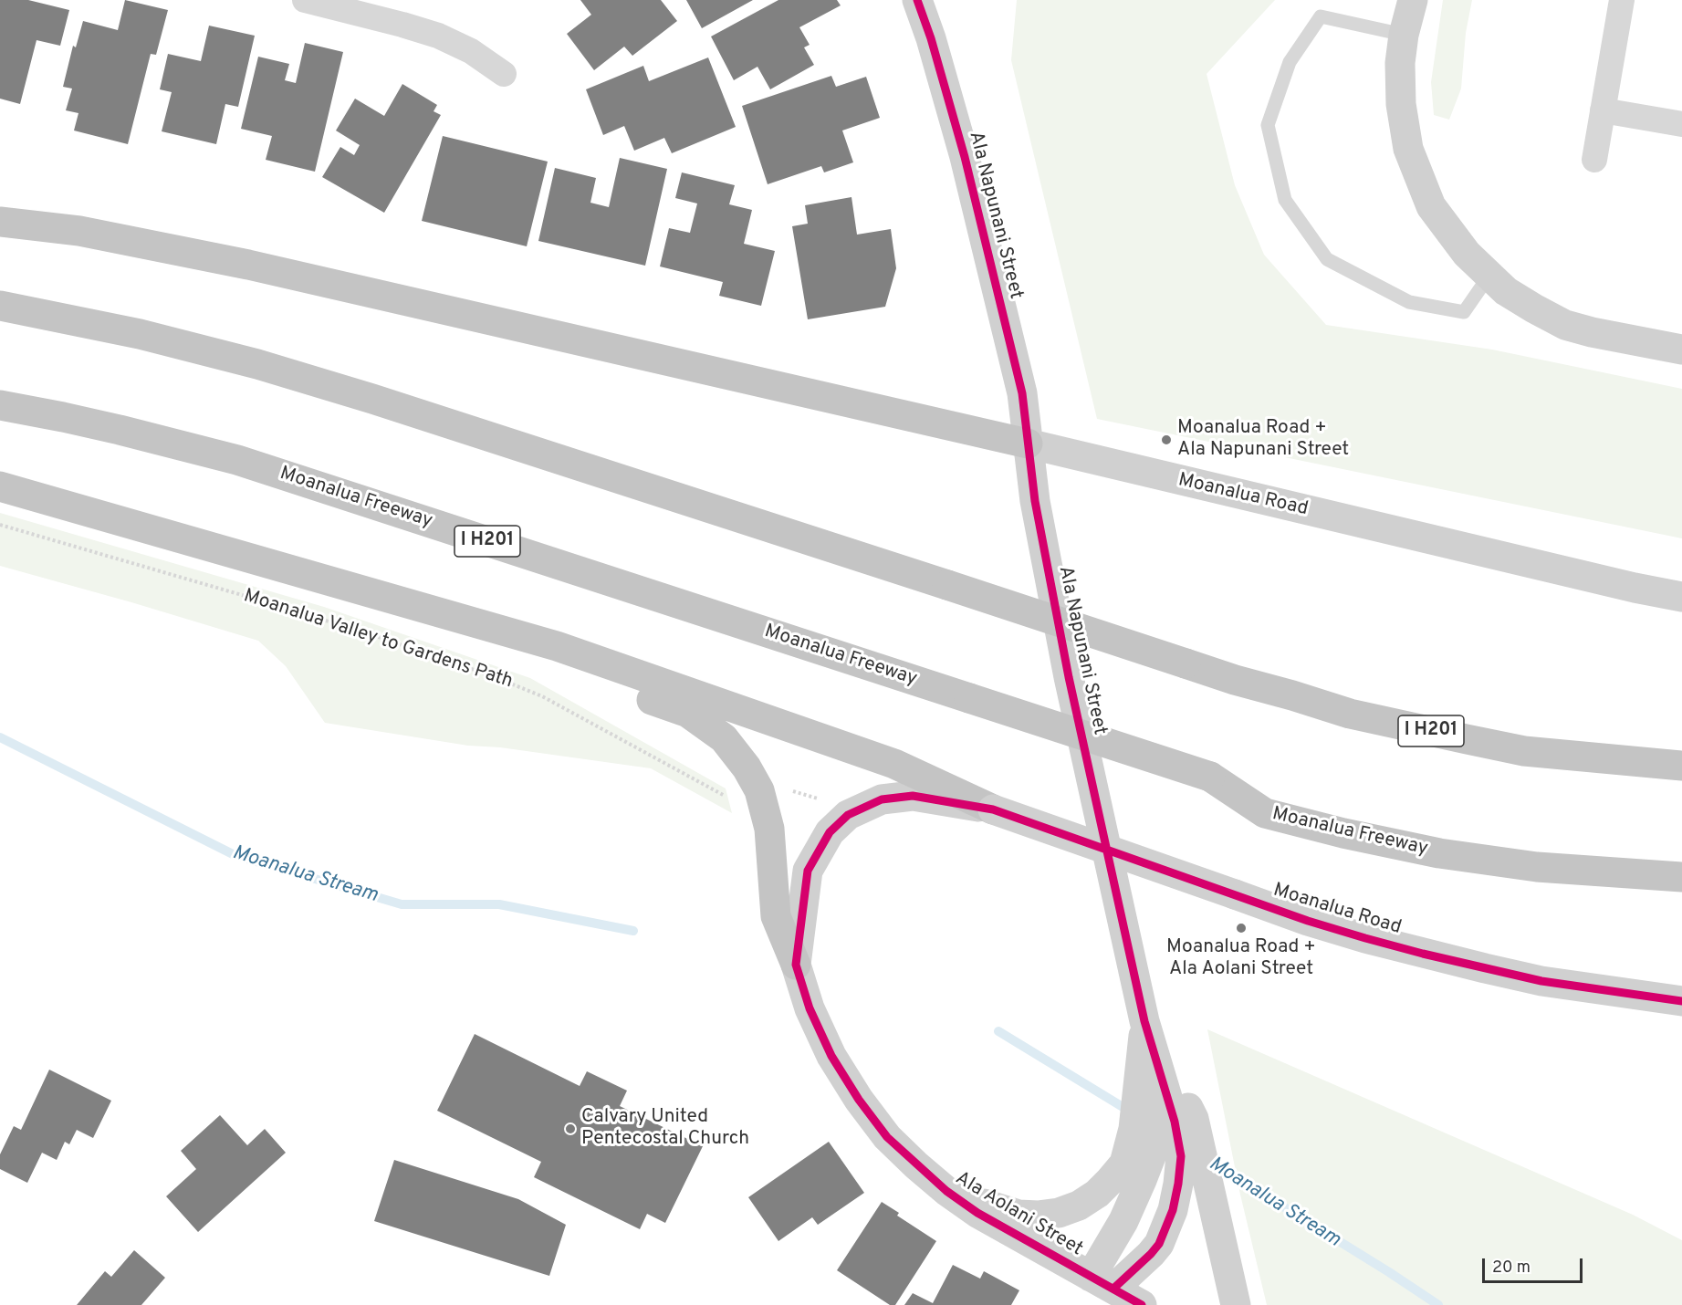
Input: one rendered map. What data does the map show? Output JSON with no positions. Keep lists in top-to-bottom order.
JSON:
{
  "streets": {
    "highway": ["Moanalua Freeway", "I H201"],
    "street": ["Ala Napunani Street", "Moanalua Road", "Ala Aolani Street"],
    "path": ["Moanalua Valley to Gardens Path"]
  },
  "crossings": [
    ["Ala Napunani Street", "Moanalua Road"],
    ["Ala Napunani Street", "Ala Aolani Street"],
    ["Moanalua Road", "Ala Aolani Street"]
  ],
  "water": ["Moanalua Stream"],
  "places": ["Moanalua Road + Ala Napunani Street", "Moanalua Road + Ala Aolani Street", "Calvary United Pentecostal Church"],
  "scale_bar": "20 m"
}
